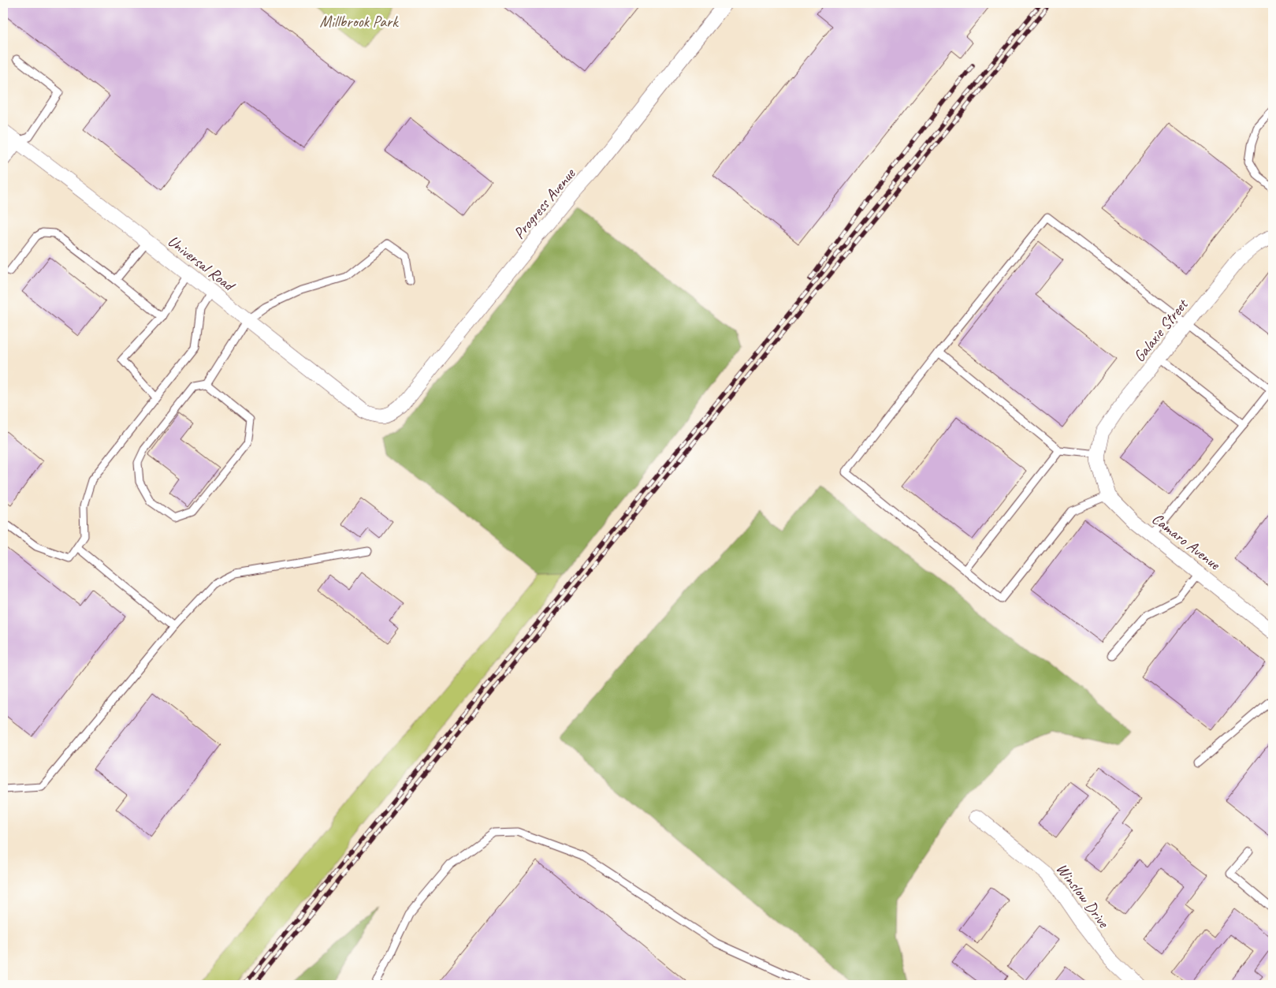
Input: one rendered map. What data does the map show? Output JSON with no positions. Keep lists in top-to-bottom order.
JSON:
{
  "streets": {
    "street": [
      "Progress Avenue",
      "Universal Road",
      "Galaxie Street",
      "Camaro Avenue",
      "Winslow Drive"
    ]
  },
  "crossings": [
    ["Progress Avenue", "Universal Road"],
    ["Galaxie Street", "Camaro Avenue"]
  ],
  "parks": ["Millbrook Park"]
}
